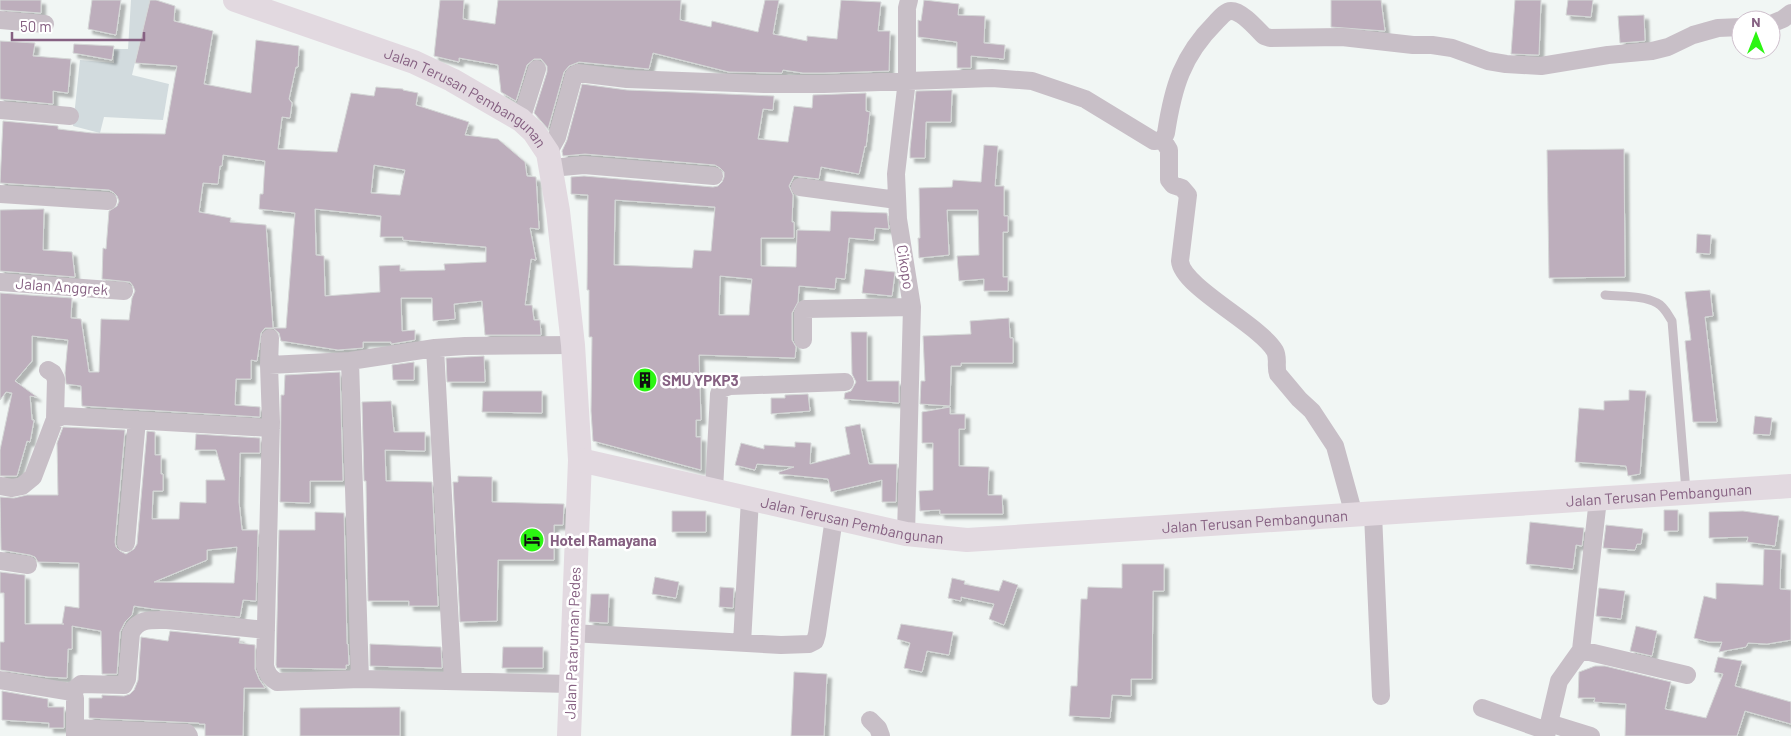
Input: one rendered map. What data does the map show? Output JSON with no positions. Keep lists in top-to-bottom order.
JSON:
{
  "streets": {
    "street": [
      "Jalan Terusan Pembangunan",
      "Cikopo",
      "Jalan Anggrek",
      "Jalan Pataruman Pedes"
    ]
  },
  "crossings": [
    ["Jalan Terusan Pembangunan", "Cikopo"],
    ["Jalan Terusan Pembangunan", "Jalan Pataruman Pedes"]
  ],
  "places": {
    "building": ["SMU YPKP3"],
    "hotel": ["Hotel Ramayana"]
  },
  "scale_bar": "50 m",
  "north": "top"
}
